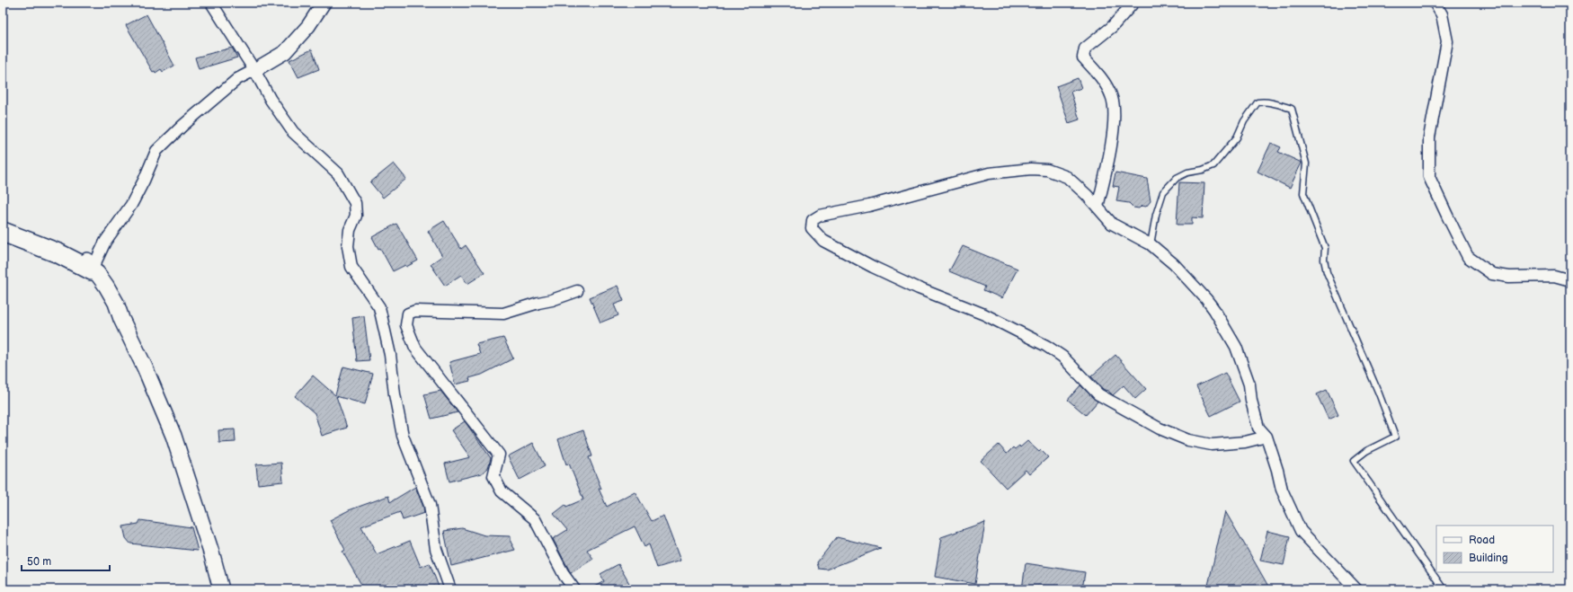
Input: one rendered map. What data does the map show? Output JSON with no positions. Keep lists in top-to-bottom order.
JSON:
{
  "legend": ["Road", "Building"],
  "scale_bar": "50 m"
}
